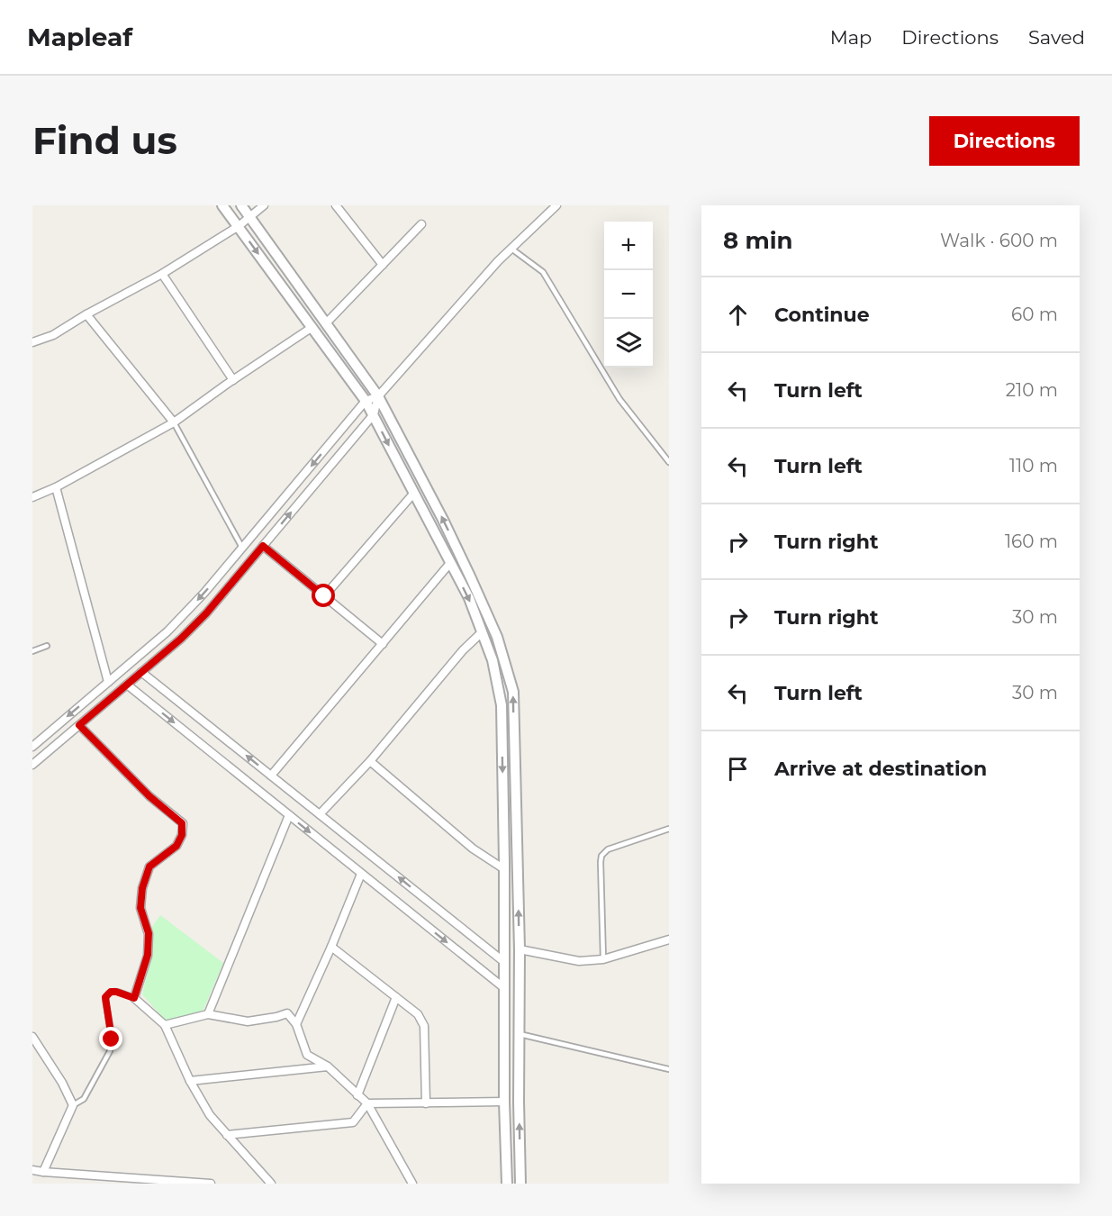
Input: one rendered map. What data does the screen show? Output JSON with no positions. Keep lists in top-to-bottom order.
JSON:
{
  "page": {
    "header": "Mapleaf",
    "nav": ["Map", "Directions", "Saved"],
    "buttons": "Directions",
    "title": "Find us",
    "heading": ["8 min", "Walk · 600 m"],
    "map_buttons": ["+", "−"],
    "list": [
      ["Continue", "60 m"],
      ["Turn left", "210 m"],
      ["Turn left", "110 m"],
      ["Turn right", "160 m"],
      ["Turn right", "30 m"],
      ["Turn left", "30 m"],
      "Arrive at destination"
    ]
  }
}
